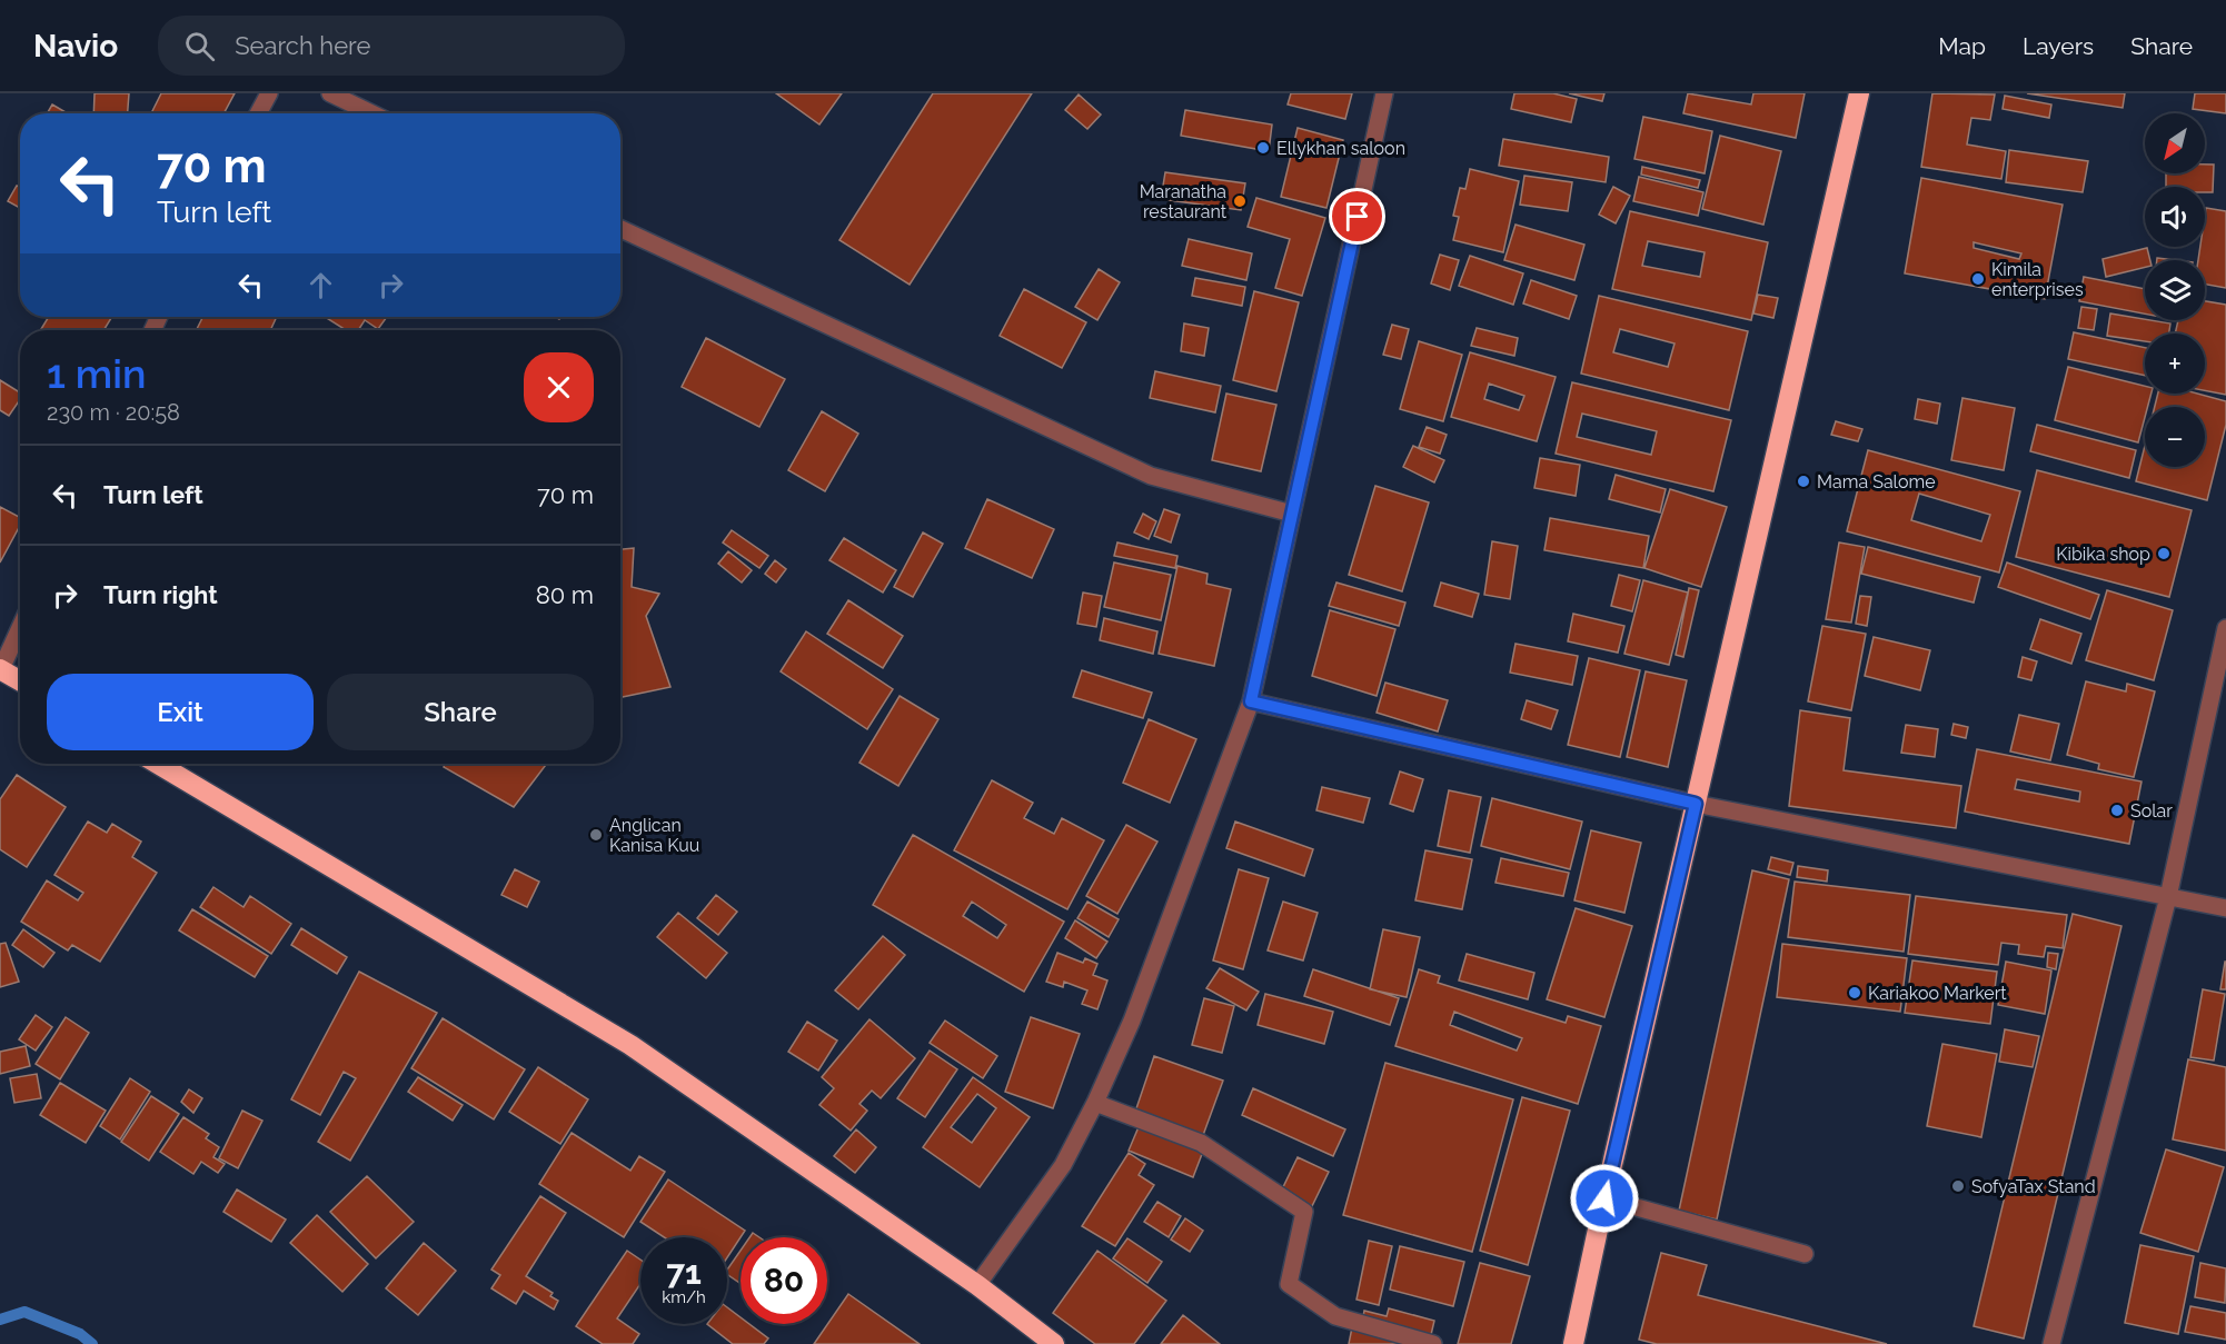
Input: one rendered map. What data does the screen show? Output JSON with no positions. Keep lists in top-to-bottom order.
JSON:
{
  "places": [
    "Ellykhan saloon",
    "Maranatha restaurant",
    "Kimila enterprises",
    "Mama Salome",
    "Kibika shop",
    "Solar",
    "Anglican Kanisa Kuu",
    "Kariakoo Markert",
    "SofyaTax Stand"
  ],
  "north": "bottom left",
  "page": {
    "header": "Navio",
    "search": "Search here",
    "nav": ["Map", "Layers", "Share"],
    "map_buttons": ["+", "−"],
    "turn": ["70 m", "Turn left"],
    "heading": ["1 min", "230 m · 20:58"],
    "list": [
      {
        "name": "Turn left",
        "value": "70 m"
      },
      {
        "name": "Turn right",
        "value": "80 m"
      }
    ],
    "buttons": ["Exit", "Share"],
    "speed": "71 km/h",
    "limit": "80"
  }
}
